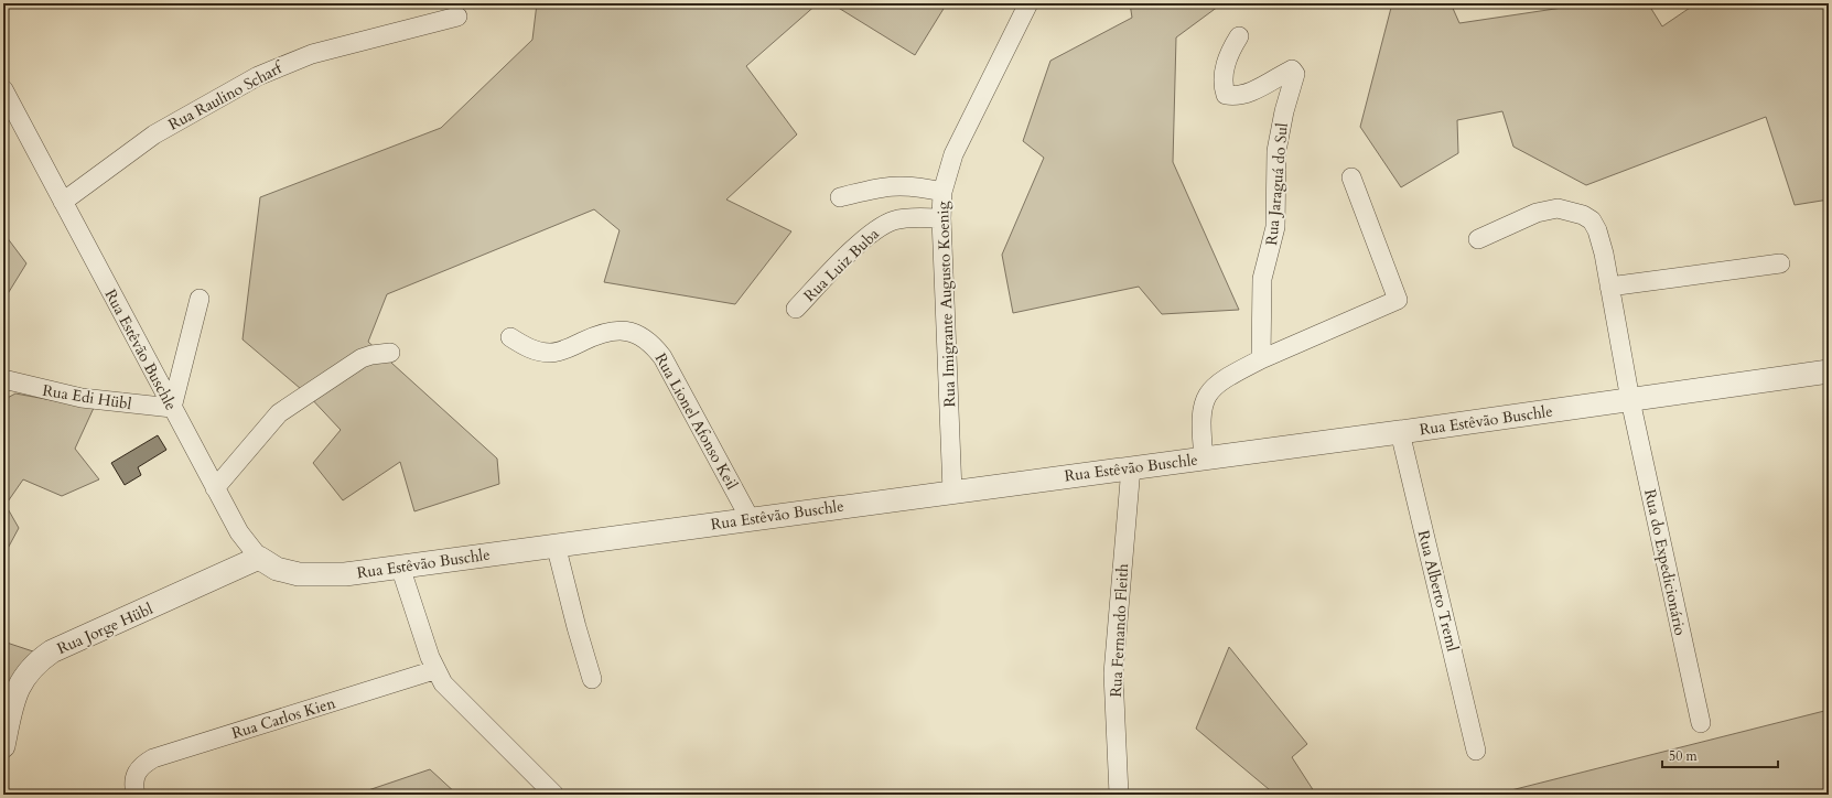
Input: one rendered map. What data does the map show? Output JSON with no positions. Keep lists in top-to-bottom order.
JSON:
{
  "streets": {
    "street": [
      "Rua Raulino Scharf",
      "Rua Jaraguá do Sul",
      "Rua Luiz Buba",
      "Rua Imigrante Augusto Koenig",
      "Rua Estêvão Buschle",
      "Rua Edi Hübl",
      "Rua Lionel Afonso Keil",
      "Rua do Expedicionário",
      "Rua Alberto Treml",
      "Rua Jorge Hübl",
      "Rua Fernando Fleith",
      "Rua Carlos Kien"
    ]
  },
  "crossings": [
    ["Rua Raulino Scharf", "Rua Estêvão Buschle"],
    ["Rua Luiz Buba", "Rua Imigrante Augusto Koenig"],
    ["Rua Imigrante Augusto Koenig", "Rua Estêvão Buschle"],
    ["Rua Estêvão Buschle", "Rua Edi Hübl"],
    ["Rua Estêvão Buschle", "Rua Lionel Afonso Keil"],
    ["Rua Estêvão Buschle", "Rua do Expedicionário"],
    ["Rua Estêvão Buschle", "Rua Alberto Treml"],
    ["Rua Estêvão Buschle", "Rua Jorge Hübl"],
    ["Rua Estêvão Buschle", "Rua Fernando Fleith"]
  ],
  "scale_bar": "50 m"
}
